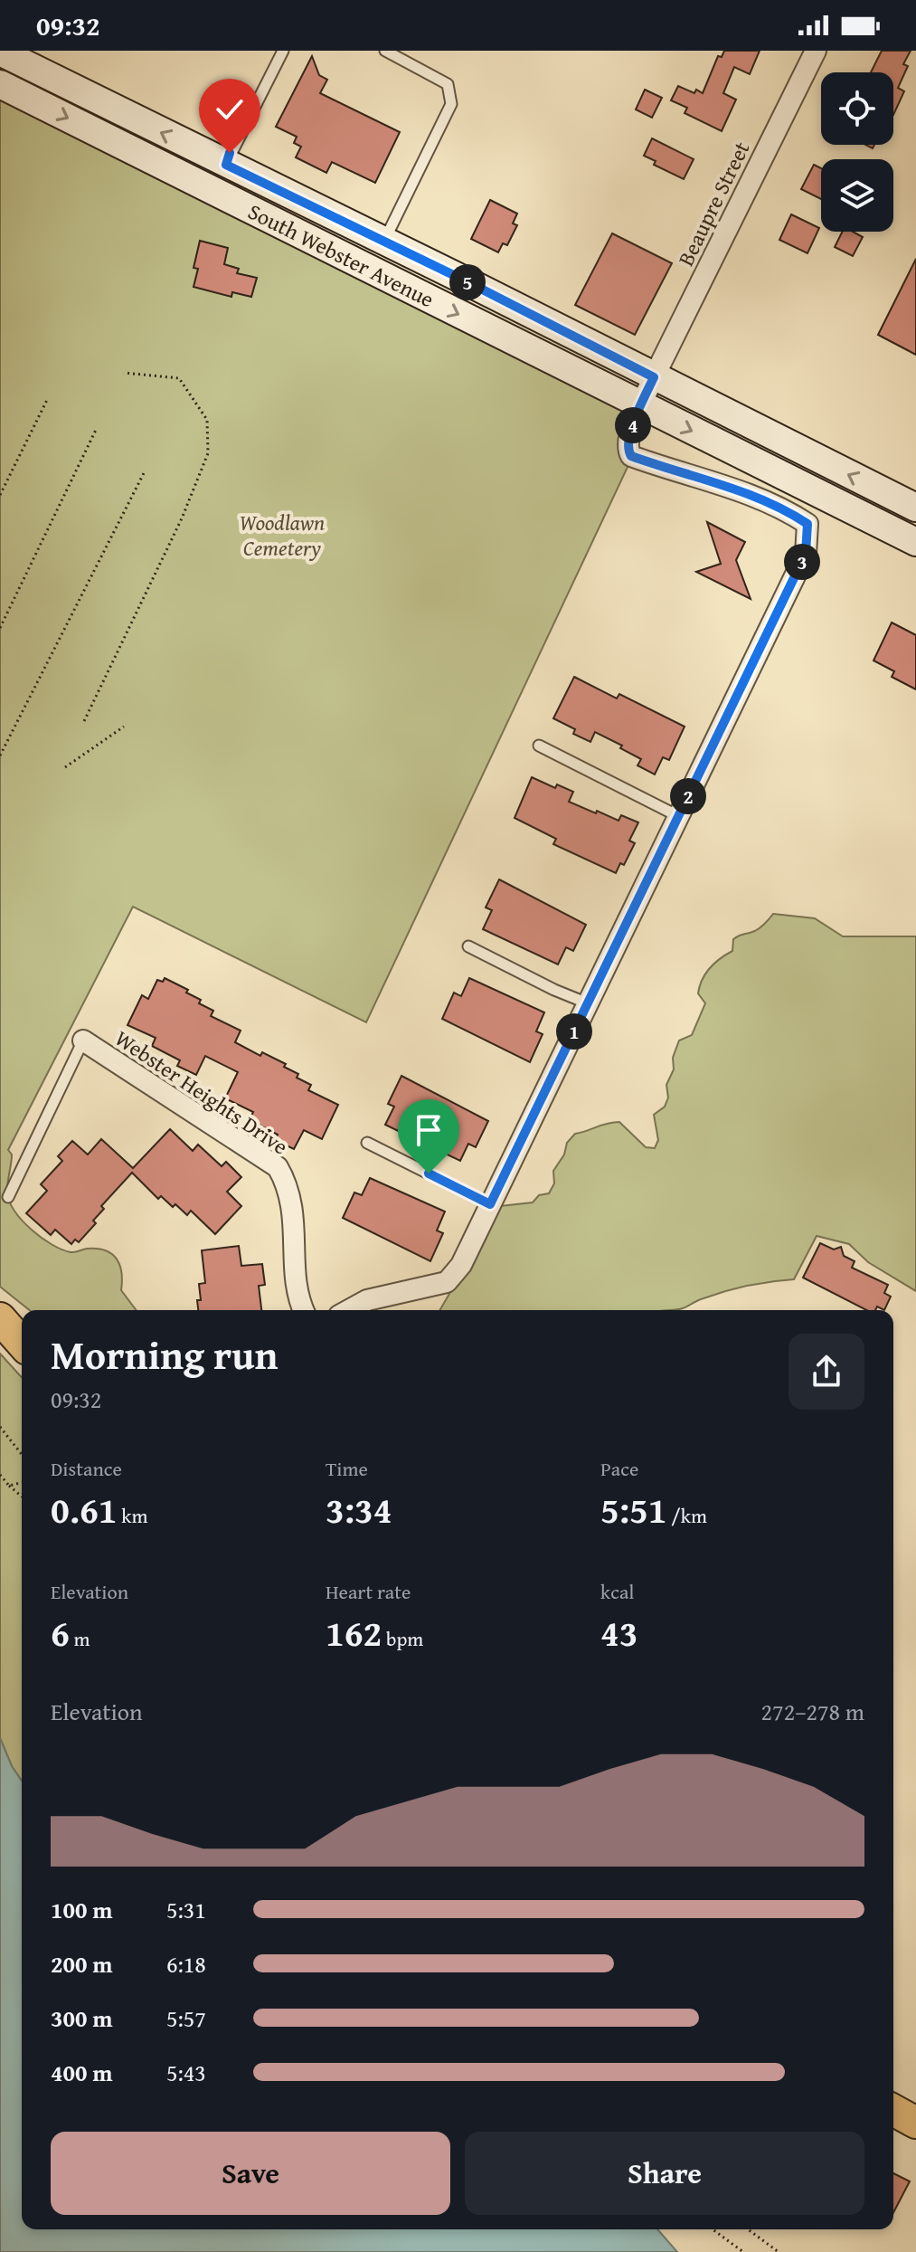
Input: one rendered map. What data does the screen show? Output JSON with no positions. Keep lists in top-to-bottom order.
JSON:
{
  "streets": {
    "main road": ["South Webster Avenue"],
    "street": ["Beaupre Street", "Webster Heights Drive"]
  },
  "crossings": [
    ["Beaupre Street", "South Webster Avenue"]
  ],
  "parks": ["Woodlawn Cemetery"],
  "page": {
    "status": "09:32",
    "pins": [
      "5",
      "4",
      "3",
      "2",
      "1"
    ],
    "heading": ["Morning run", "09:32"],
    "stats": [
      ["Distance", "0.61 km"],
      ["Time", "3:34"],
      ["Pace", "5:51 /km"],
      ["Elevation", "6 m"],
      ["Heart rate", "162 bpm"],
      ["kcal", "43"]
    ],
    "chart": ["Elevation", "272–278 m"],
    "list": [
      {
        "name": "100 m",
        "note": "5:31"
      },
      {
        "name": "200 m",
        "note": "6:18"
      },
      {
        "name": "300 m",
        "note": "5:57"
      },
      {
        "name": "400 m",
        "note": "5:43"
      }
    ],
    "buttons": ["Save", "Share"]
  }
}
